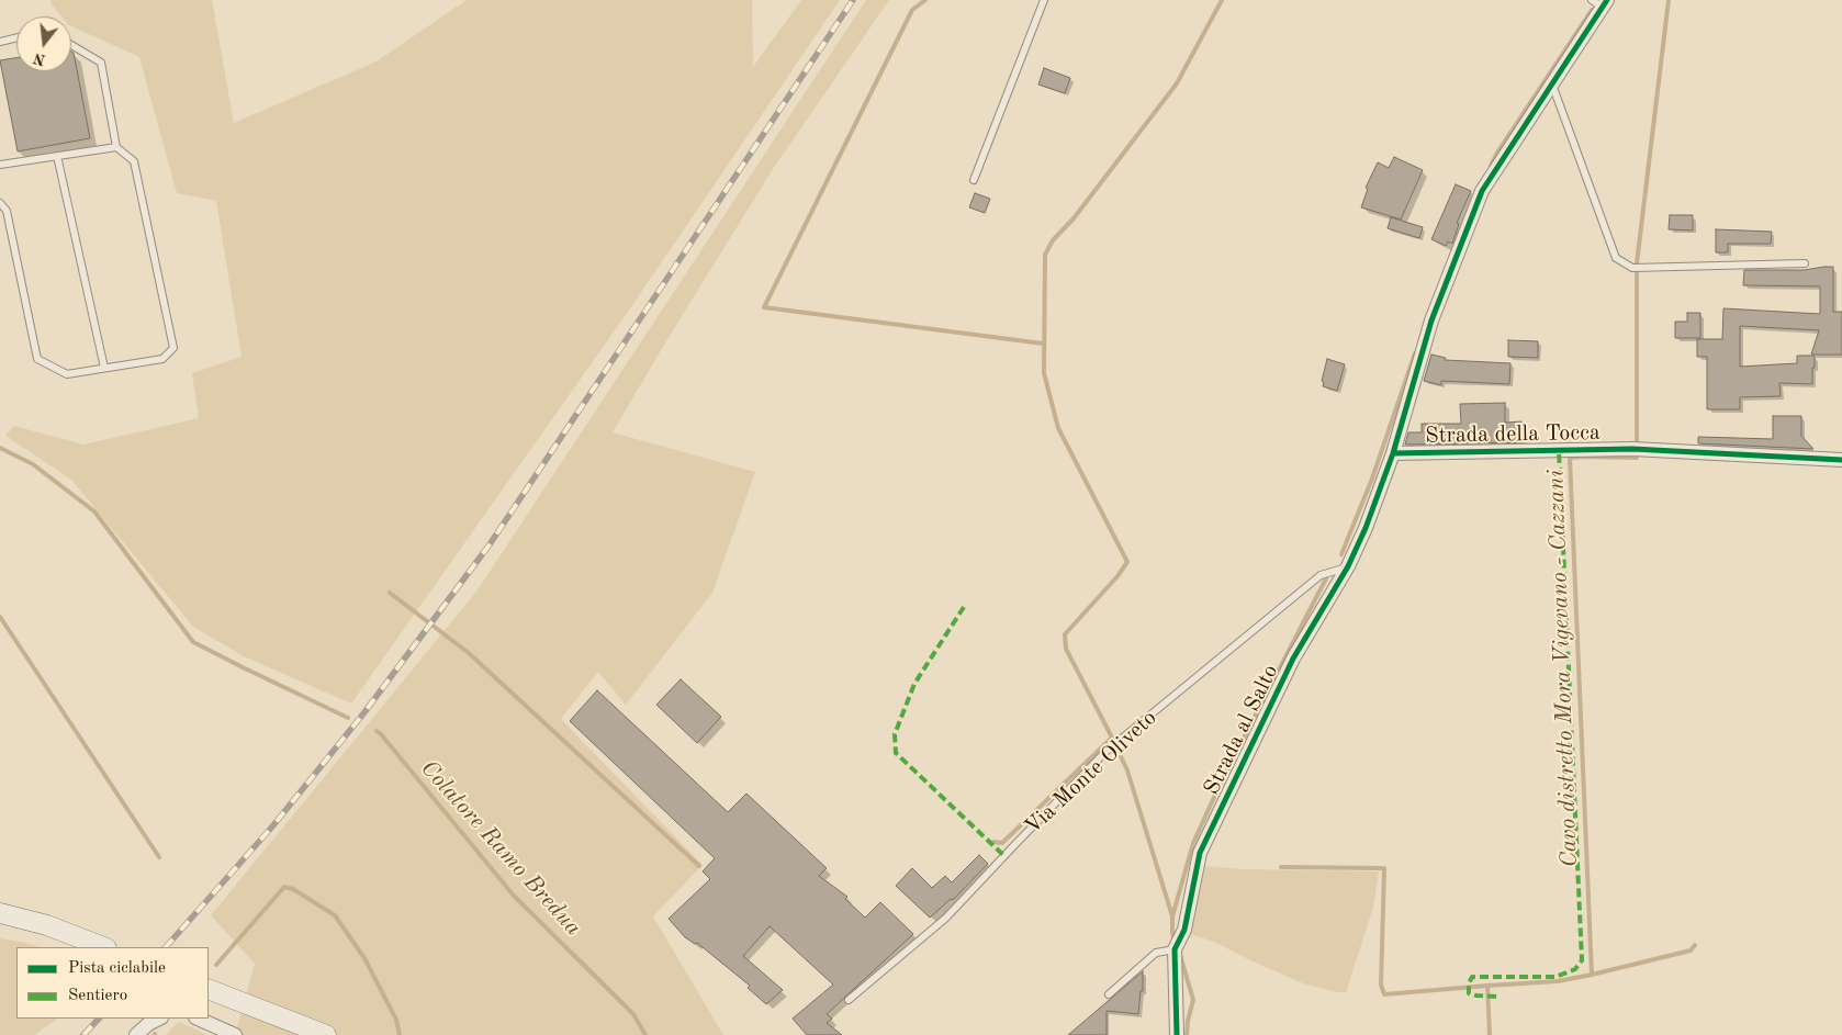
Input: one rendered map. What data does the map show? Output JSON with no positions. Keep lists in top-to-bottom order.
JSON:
{
  "streets": {
    "street": ["Strada della Tocca", "Strada al Salto"],
    "lane": ["Via Monte Oliveto"]
  },
  "crossings": [
    ["Strada della Tocca", "Strada al Salto"],
    ["Strada al Salto", "Via Monte Oliveto"]
  ],
  "water": ["Cavo distretto Mora Vigevano - Cazzani", "Colatore Ramo Bredua"],
  "legend": ["Pista ciclabile", "Sentiero"],
  "north": "bottom"
}
